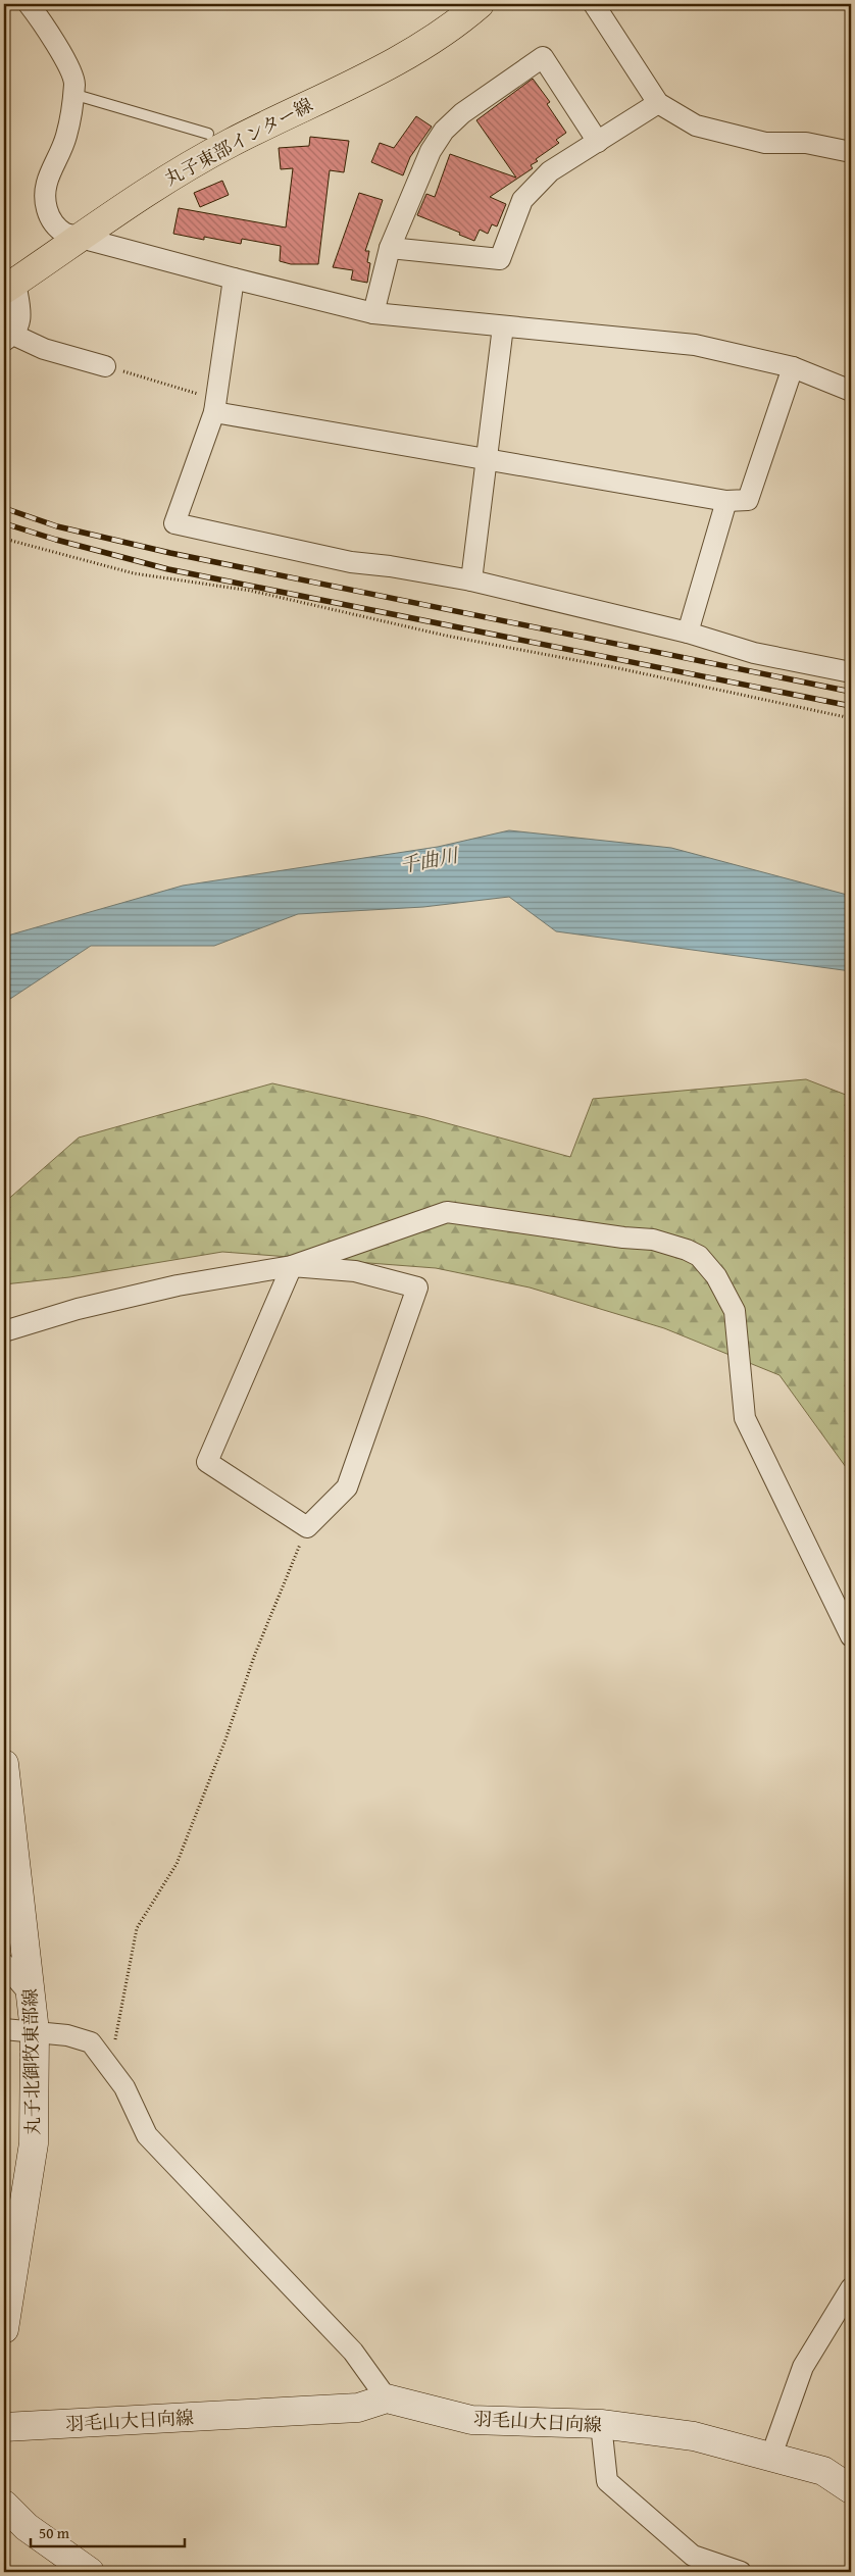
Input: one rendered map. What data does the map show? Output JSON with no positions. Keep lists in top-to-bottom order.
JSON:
{
  "streets": {
    "main road": ["丸子東部インター線", "丸子北御牧東部線", "羽毛山大日向線"]
  },
  "water": ["千曲川"],
  "scale_bar": "50 m"
}
